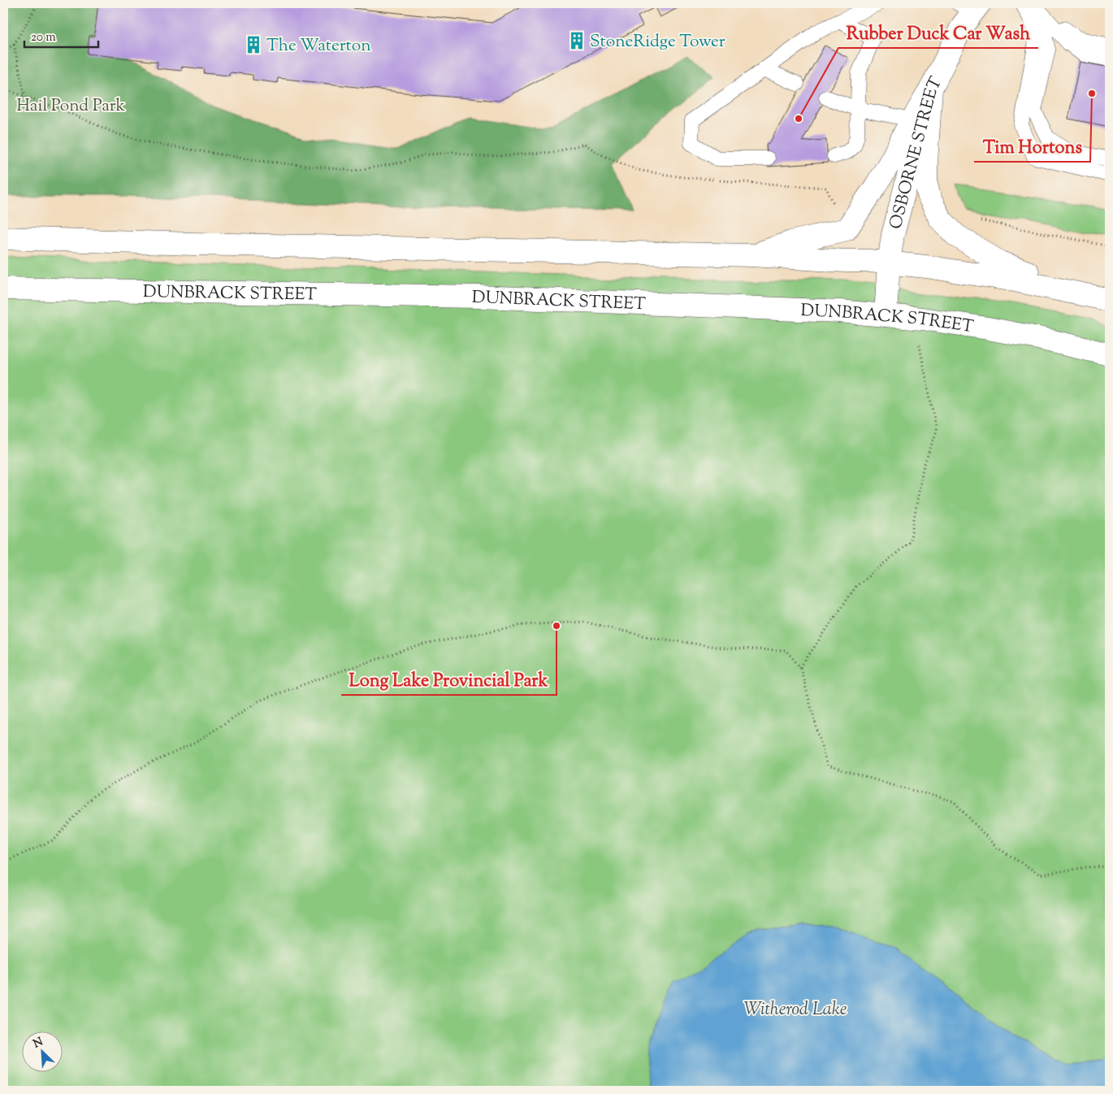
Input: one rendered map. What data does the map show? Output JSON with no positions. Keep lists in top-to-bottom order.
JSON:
{
  "streets": {
    "main road": ["OSBORNE STREET", "DUNBRACK STREET"]
  },
  "crossings": [
    ["OSBORNE STREET", "DUNBRACK STREET"]
  ],
  "water": ["Witherod Lake"],
  "parks": ["Hail Pond Park"],
  "places": {
    "building": ["StoneRidge Tower", "The Waterton"],
    "other": ["Tim Hortons", "Rubber Duck Car Wash", "Long Lake Provincial Park"]
  },
  "scale_bar": "20 m",
  "north": "top left"
}
